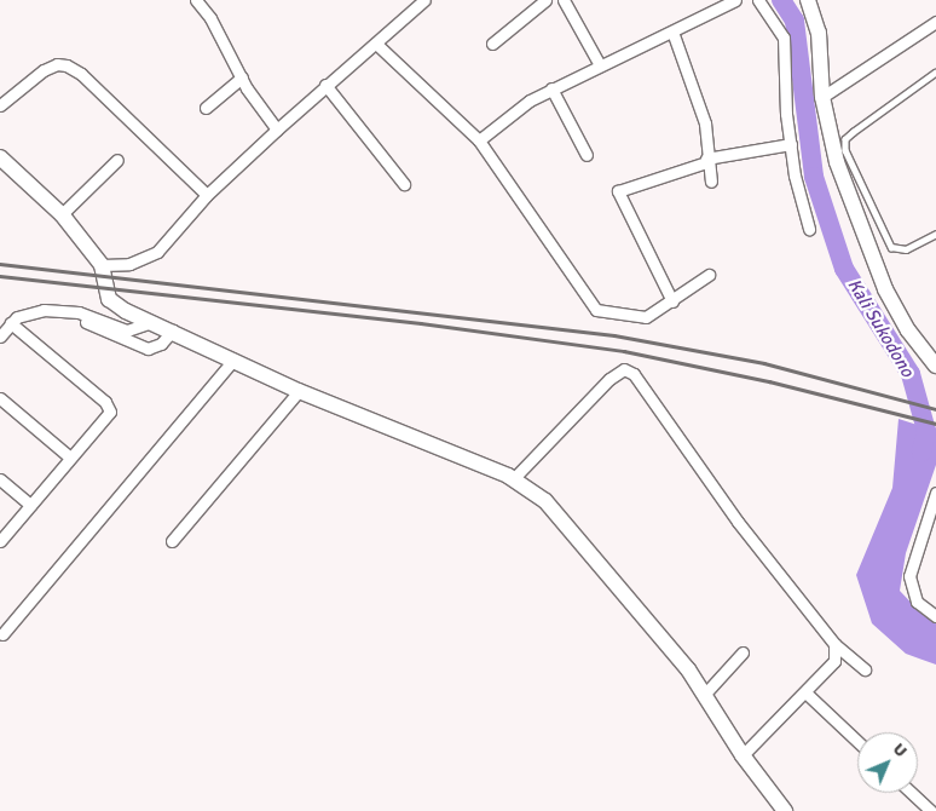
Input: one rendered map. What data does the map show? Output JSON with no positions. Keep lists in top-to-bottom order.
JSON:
{
  "water": ["Kali Sukodono"],
  "north": "top right"
}
